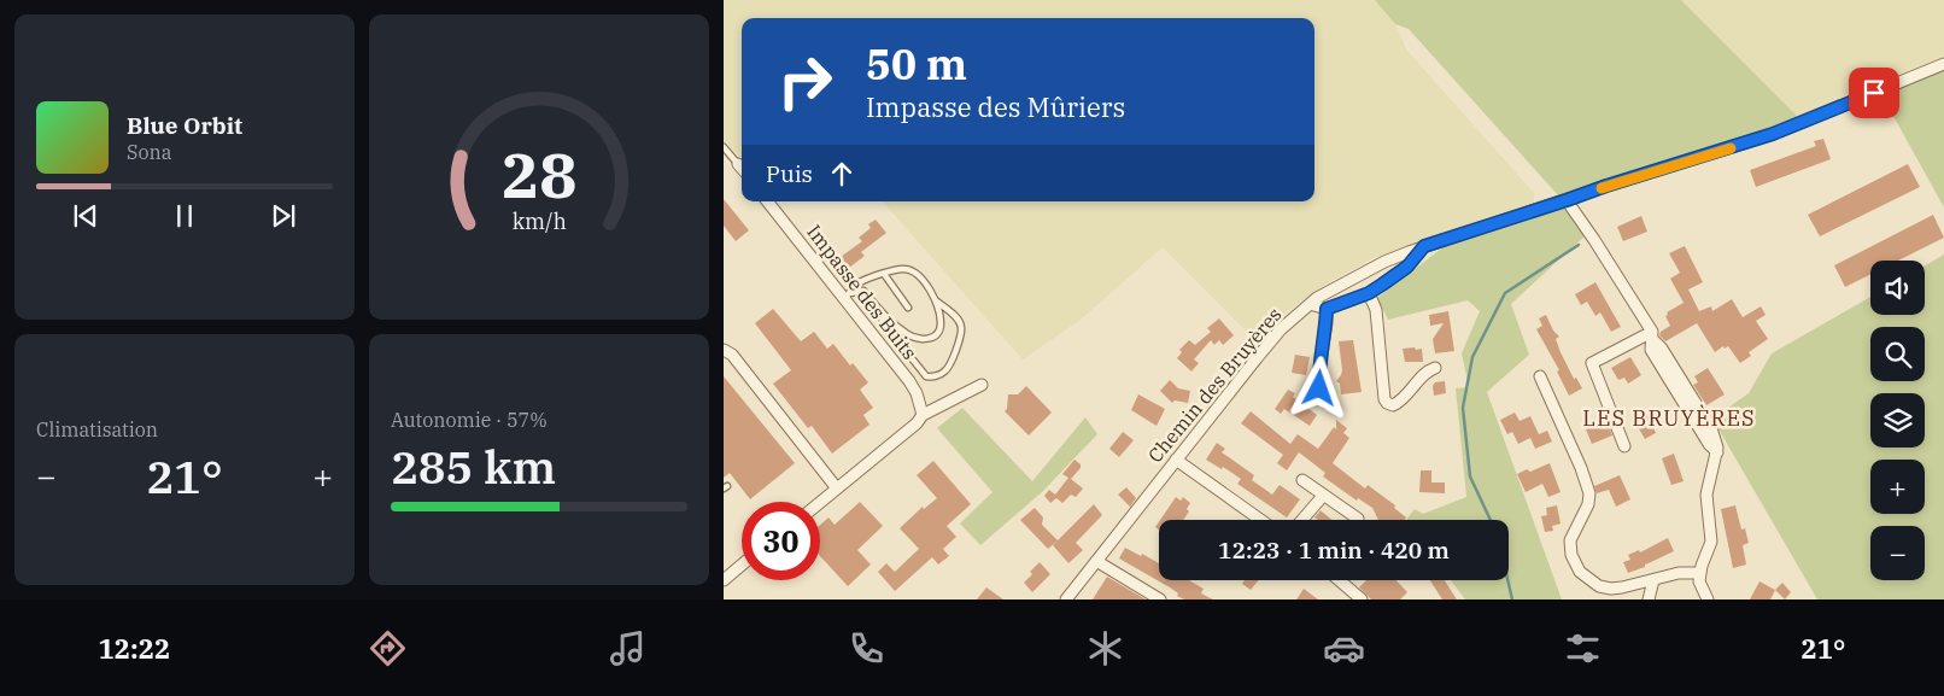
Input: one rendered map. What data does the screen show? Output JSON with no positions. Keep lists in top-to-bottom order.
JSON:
{
  "streets": {
    "street": ["Impasse des Buits", "Chemin des Bruyères"]
  },
  "districts": ["LES BRUYÈRES"],
  "page": {
    "turn": ["50 m", "Impasse des Mûriers"],
    "song": ["Blue Orbit", "Sona"],
    "then": "Puis",
    "map_buttons": ["+", "−"],
    "tile": [
      "Climatisation",
      ["Autonomie · 57%", "285 km"]
    ],
    "heat": ["−", "21°", "+"],
    "limit": "30",
    "trip": "12:23 · 1 min · 420 m",
    "tabs": ["12:22", "21°"],
    "gauge": ["28", "km/h"]
  }
}
